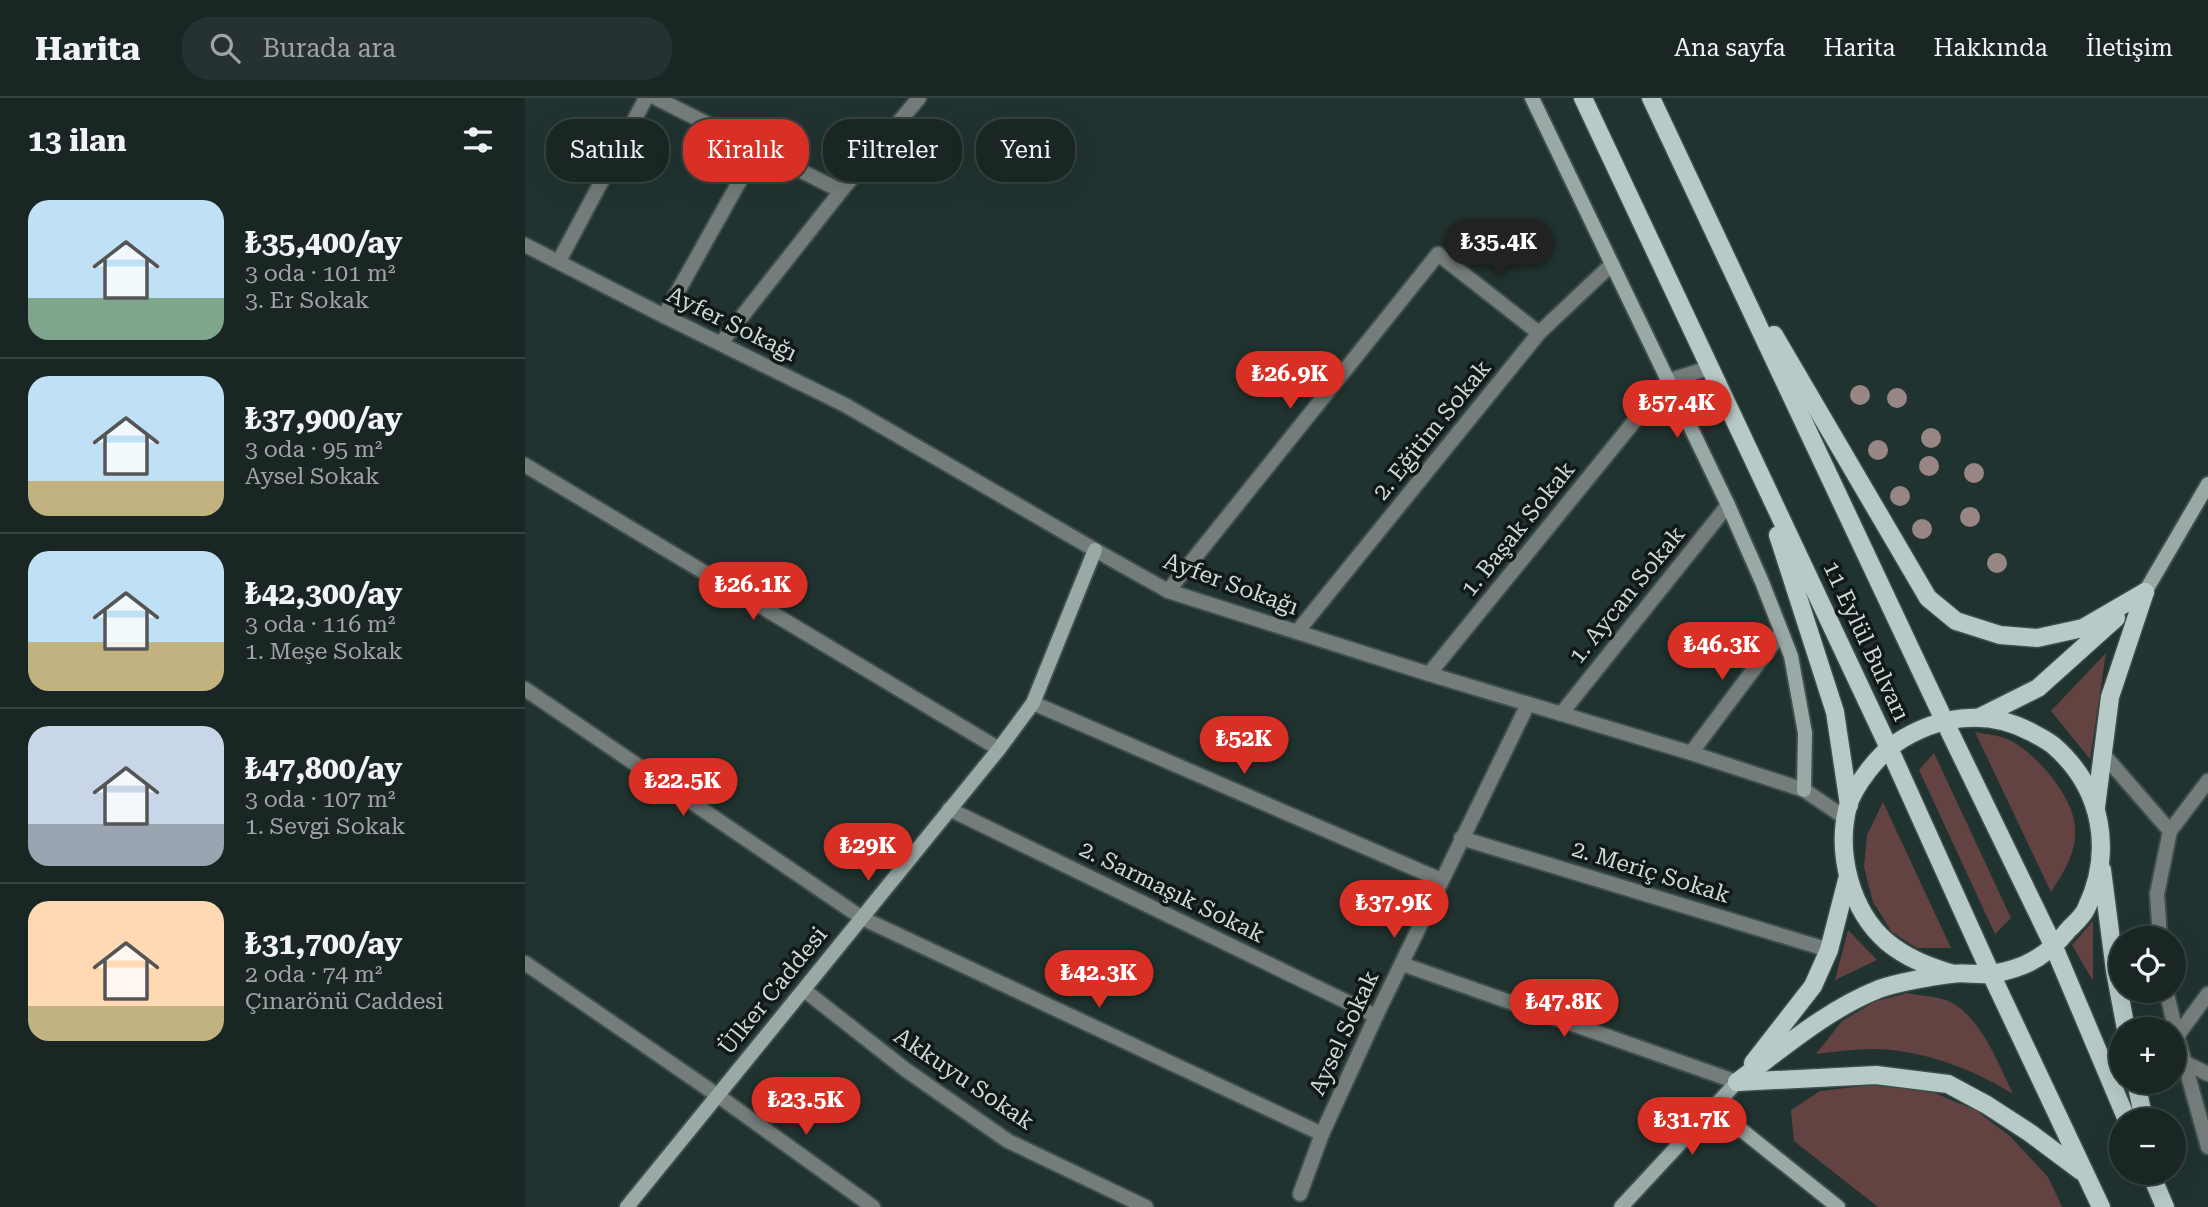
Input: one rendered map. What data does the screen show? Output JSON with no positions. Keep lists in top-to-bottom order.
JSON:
{
  "streets": {
    "main road": ["11 Eylül Bulvarı", "Ülker Caddesi"],
    "street": [
      "Ayfer Sokağı",
      "2. Eğitim Sokak",
      "1. Başak Sokak",
      "1. Aycan Sokak",
      "2. Meriç Sokak",
      "2. Sarmaşık Sokak",
      "Aysel Sokak",
      "Akkuyu Sokak"
    ]
  },
  "crossings": [
    ["Ayfer Sokağı", "2. Eğitim Sokak"],
    ["Ayfer Sokağı", "1. Başak Sokak"],
    ["Ayfer Sokağı", "1. Aycan Sokak"],
    ["Ayfer Sokağı", "Ülker Caddesi"],
    ["Ayfer Sokağı", "Aysel Sokak"],
    ["2. Meriç Sokak", "Aysel Sokak"],
    ["2. Sarmaşık Sokak", "Ülker Caddesi"],
    ["2. Sarmaşık Sokak", "Aysel Sokak"],
    ["Ülker Caddesi", "Akkuyu Sokak"]
  ],
  "page": {
    "header": "Harita",
    "search": "Burada ara",
    "nav": [
      "Ana sayfa",
      "Harita",
      "Hakkında",
      "İletişim"
    ],
    "heading": "13 ilan",
    "chip": [
      "Satılık",
      "Kiralık",
      "Filtreler",
      "Yeni"
    ],
    "list": [
      {
        "name": "₺35,400/ay",
        "note": "3 oda · 101 m² · 3. Er Sokak"
      },
      {
        "name": "₺37,900/ay",
        "note": "3 oda · 95 m² · Aysel Sokak"
      },
      {
        "name": "₺42,300/ay",
        "note": "3 oda · 116 m² · 1. Meşe Sokak"
      },
      {
        "name": "₺47,800/ay",
        "note": "3 oda · 107 m² · 1. Sevgi Sokak"
      },
      {
        "name": "₺31,700/ay",
        "note": "2 oda · 74 m² · Çınarönü Caddesi"
      }
    ],
    "price": [
      "₺35.4K",
      "₺26.9K",
      "₺57.4K",
      "₺26.1K",
      "₺46.3K",
      "₺52K",
      "₺22.5K",
      "₺29K",
      "₺37.9K",
      "₺42.3K",
      "₺47.8K",
      "₺23.5K",
      "₺31.7K"
    ],
    "map_buttons": ["+", "−"]
  }
}
